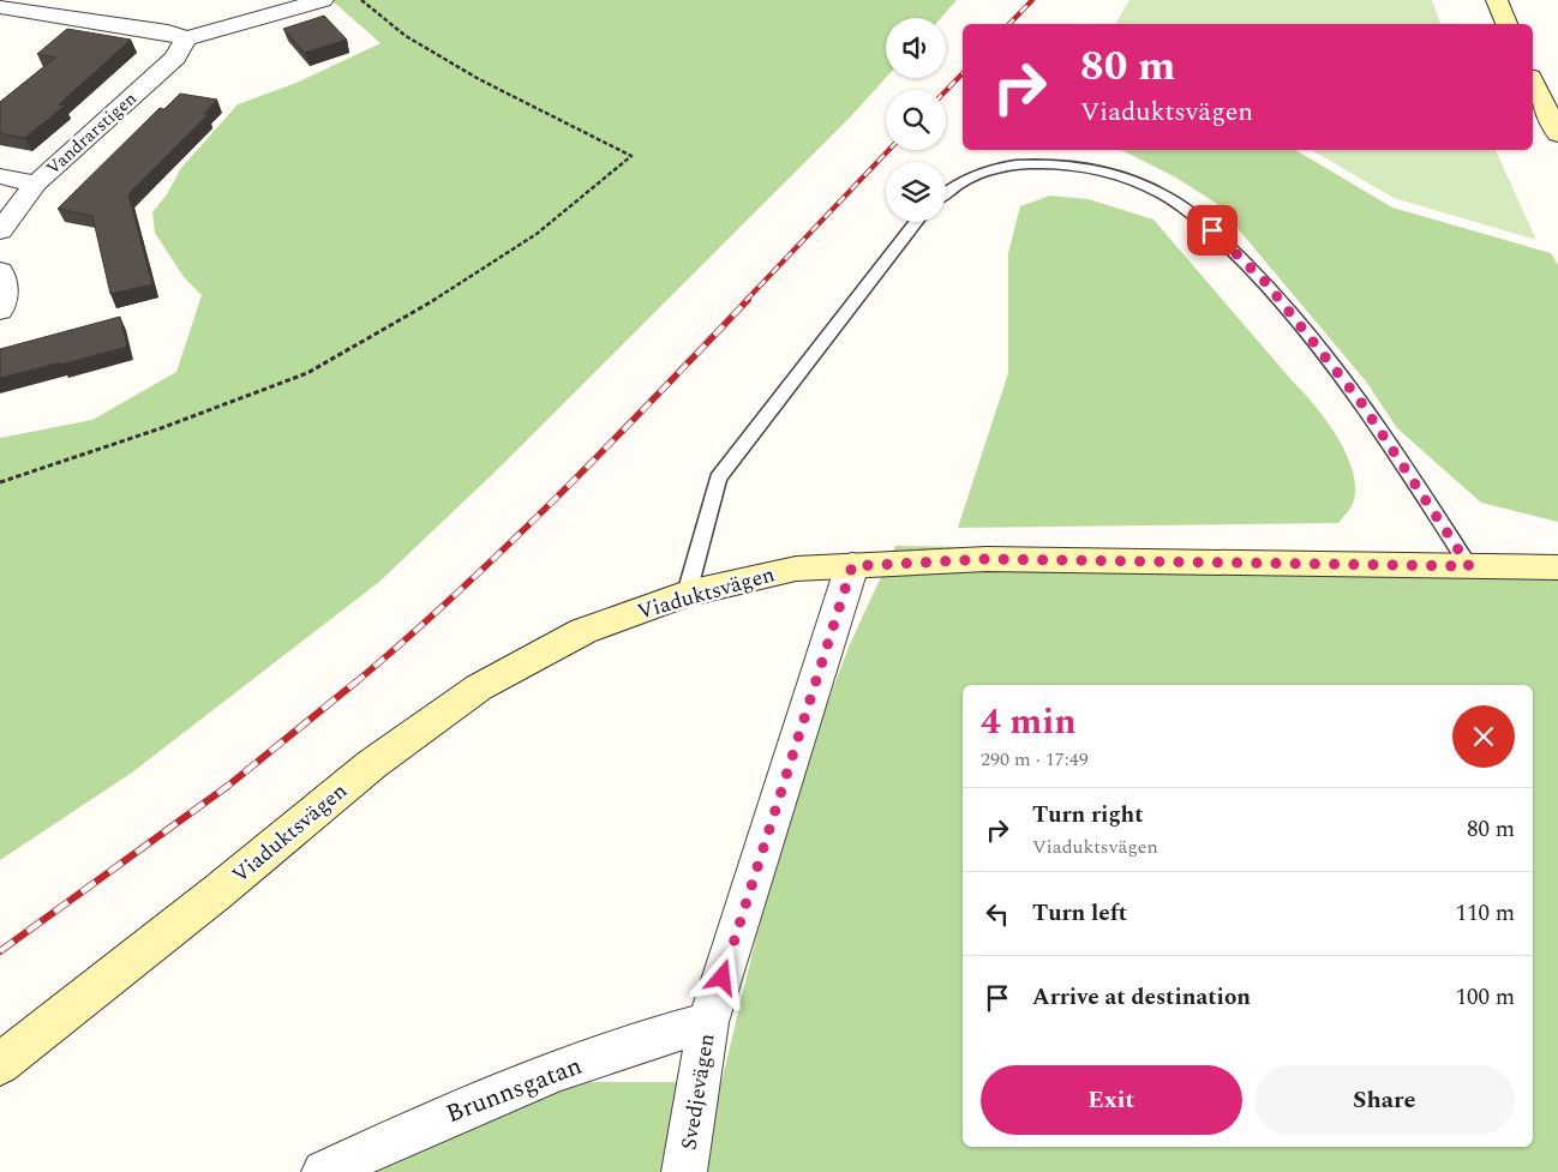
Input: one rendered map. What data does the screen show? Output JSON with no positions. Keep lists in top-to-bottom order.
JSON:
{
  "streets": {
    "street": [
      "Vandrarstigen",
      "Viaduktsvägen",
      "Brunnsgatan",
      "Svedjevägen"
    ]
  },
  "crossings": [
    ["Viaduktsvägen", "Svedjevägen"],
    ["Brunnsgatan", "Svedjevägen"]
  ],
  "page": {
    "turn": ["80 m", "Viaduktsvägen"],
    "heading": ["4 min", "290 m · 17:49"],
    "list": [
      {
        "name": "Turn right",
        "note": "Viaduktsvägen",
        "value": "80 m"
      },
      {
        "name": "Turn left",
        "value": "110 m"
      },
      {
        "name": "Arrive at destination",
        "value": "100 m"
      }
    ],
    "buttons": ["Exit", "Share"]
  }
}
